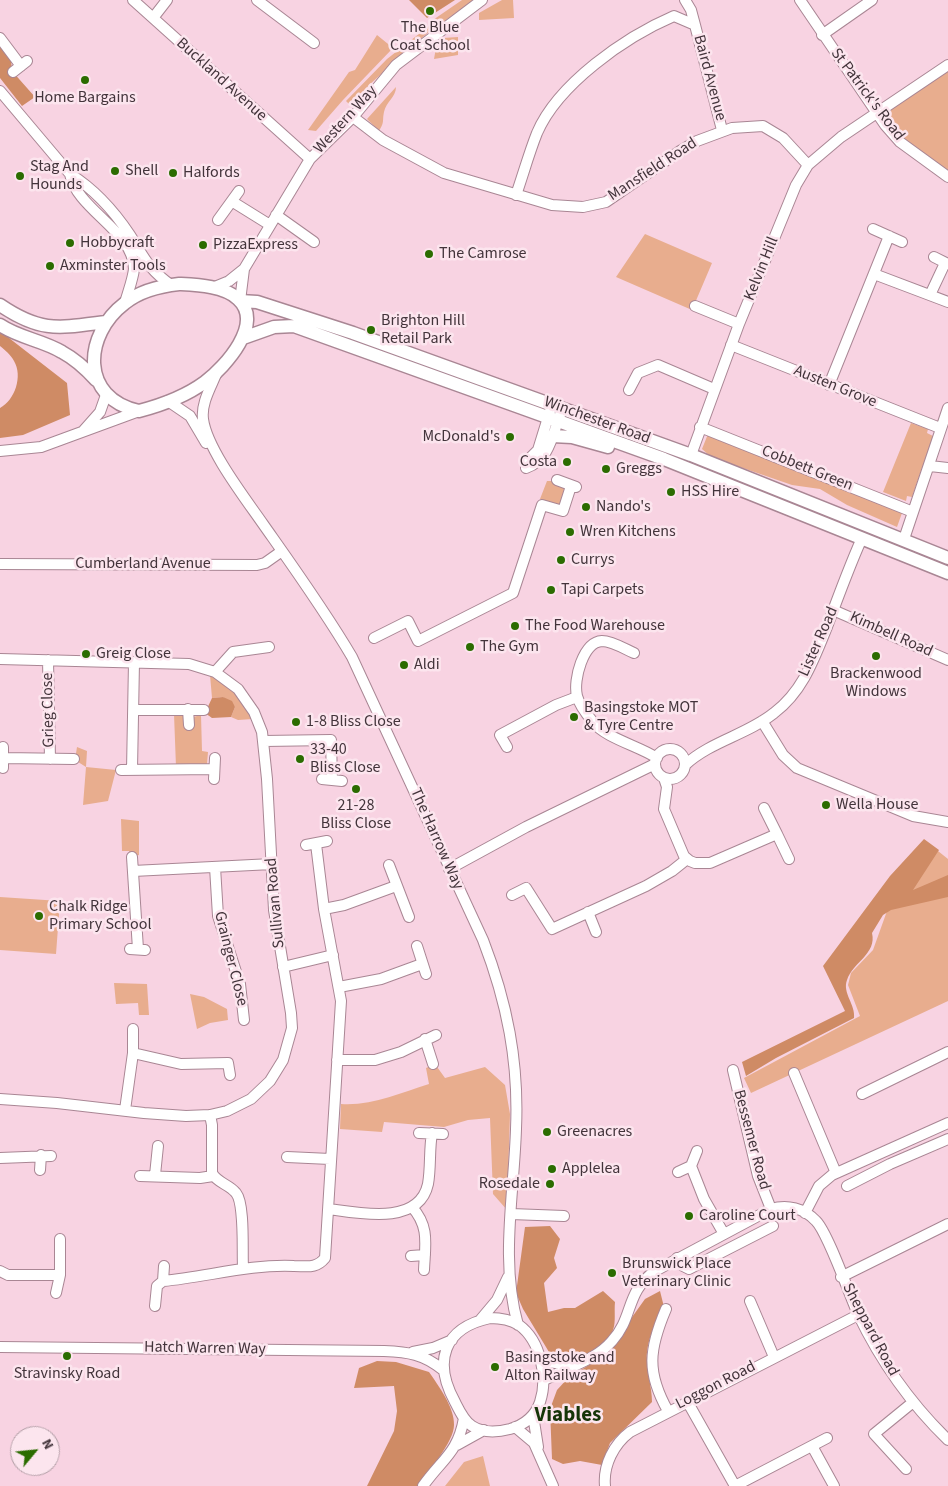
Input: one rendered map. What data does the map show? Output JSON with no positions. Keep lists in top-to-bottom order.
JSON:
{
  "streets": {
    "main road": ["Winchester Road"],
    "street": [
      "Baird Avenue",
      "Buckland Avenue",
      "St Patrick's Road",
      "Western Way",
      "Mansfield Road",
      "Kelvin Hill",
      "Austen Grove",
      "Cobbett Green",
      "Cumberland Avenue",
      "Kimbell Road",
      "Lister Road",
      "Grieg Close",
      "The Harrow Way",
      "Sullivan Road",
      "Grainger Close",
      "Bessemer Road",
      "Sheppard Road",
      "Hatch Warren Way",
      "Loggon Road"
    ]
  },
  "crossings": [
    ["Baird Avenue", "Mansfield Road"],
    ["Buckland Avenue", "Western Way"],
    ["St Patrick's Road", "Kelvin Hill"],
    ["Western Way", "Mansfield Road"],
    ["Western Way", "Winchester Road"],
    ["Western Way", "The Harrow Way"],
    ["Mansfield Road", "Kelvin Hill"],
    ["Kelvin Hill", "Austen Grove"],
    ["Kelvin Hill", "Winchester Road"],
    ["Kelvin Hill", "Cobbett Green"],
    ["Winchester Road", "Lister Road"],
    ["Winchester Road", "The Harrow Way"],
    ["Cumberland Avenue", "The Harrow Way"],
    ["Kimbell Road", "Lister Road"],
    ["Grieg Close", "Sullivan Road"],
    ["The Harrow Way", "Hatch Warren Way"],
    ["Sheppard Road", "Loggon Road"]
  ],
  "districts": ["Viables"],
  "places": [
    "The Blue Coat School",
    "Home Bargains",
    "Shell",
    "Halfords",
    "Stag And Hounds",
    "Hobbycraft",
    "PizzaExpress",
    "The Camrose",
    "Axminster Tools",
    "Brighton Hill Retail Park",
    "McDonald's",
    "Costa",
    "Greggs",
    "HSS Hire",
    "Nando's",
    "Wren Kitchens",
    "Currys",
    "Tapi Carpets",
    "The Food Warehouse",
    "The Gym",
    "Greig Close",
    "Brackenwood Windows",
    "Aldi",
    "Basingstoke MOT & Tyre Centre",
    "1-8 Bliss Close",
    "33-40 Bliss Close",
    "21-28 Bliss Close",
    "Wella House",
    "Chalk Ridge Primary School",
    "Greenacres",
    "Applelea",
    "Rosedale",
    "Caroline Court",
    "Brunswick Place Veterinary Clinic",
    "Stravinsky Road",
    "Basingstoke and Alton Railway"
  ],
  "north": "top right"
}
